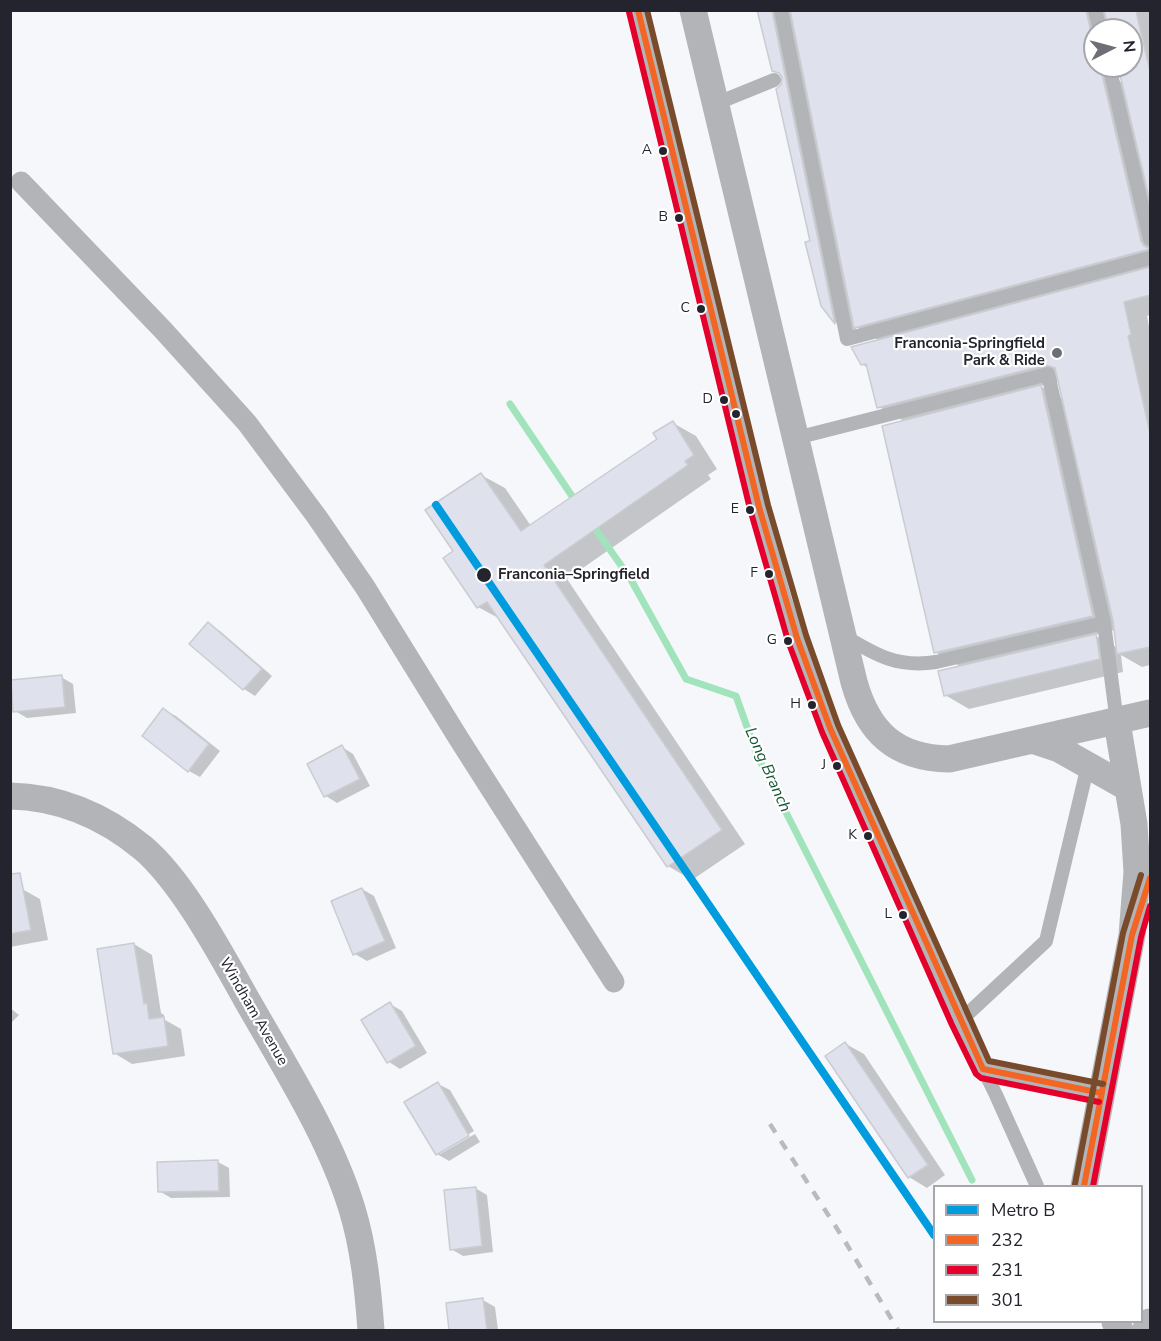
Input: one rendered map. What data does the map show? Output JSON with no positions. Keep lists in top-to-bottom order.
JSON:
{
  "streets": {
    "street": ["Windham Avenue"]
  },
  "water": ["Long Branch"],
  "places": [
    "A",
    "B",
    "C",
    "Franconia-Springfield Park & Ride",
    "D",
    "E",
    "F",
    "Franconia–Springfield",
    "G",
    "H",
    "J",
    "K",
    "L"
  ],
  "lines": [
    "transit line 232",
    "transit line 301",
    "transit line 231",
    "metro line B"
  ],
  "legend": [
    "Metro B",
    "232",
    "231",
    "301"
  ],
  "north": "right"
}
